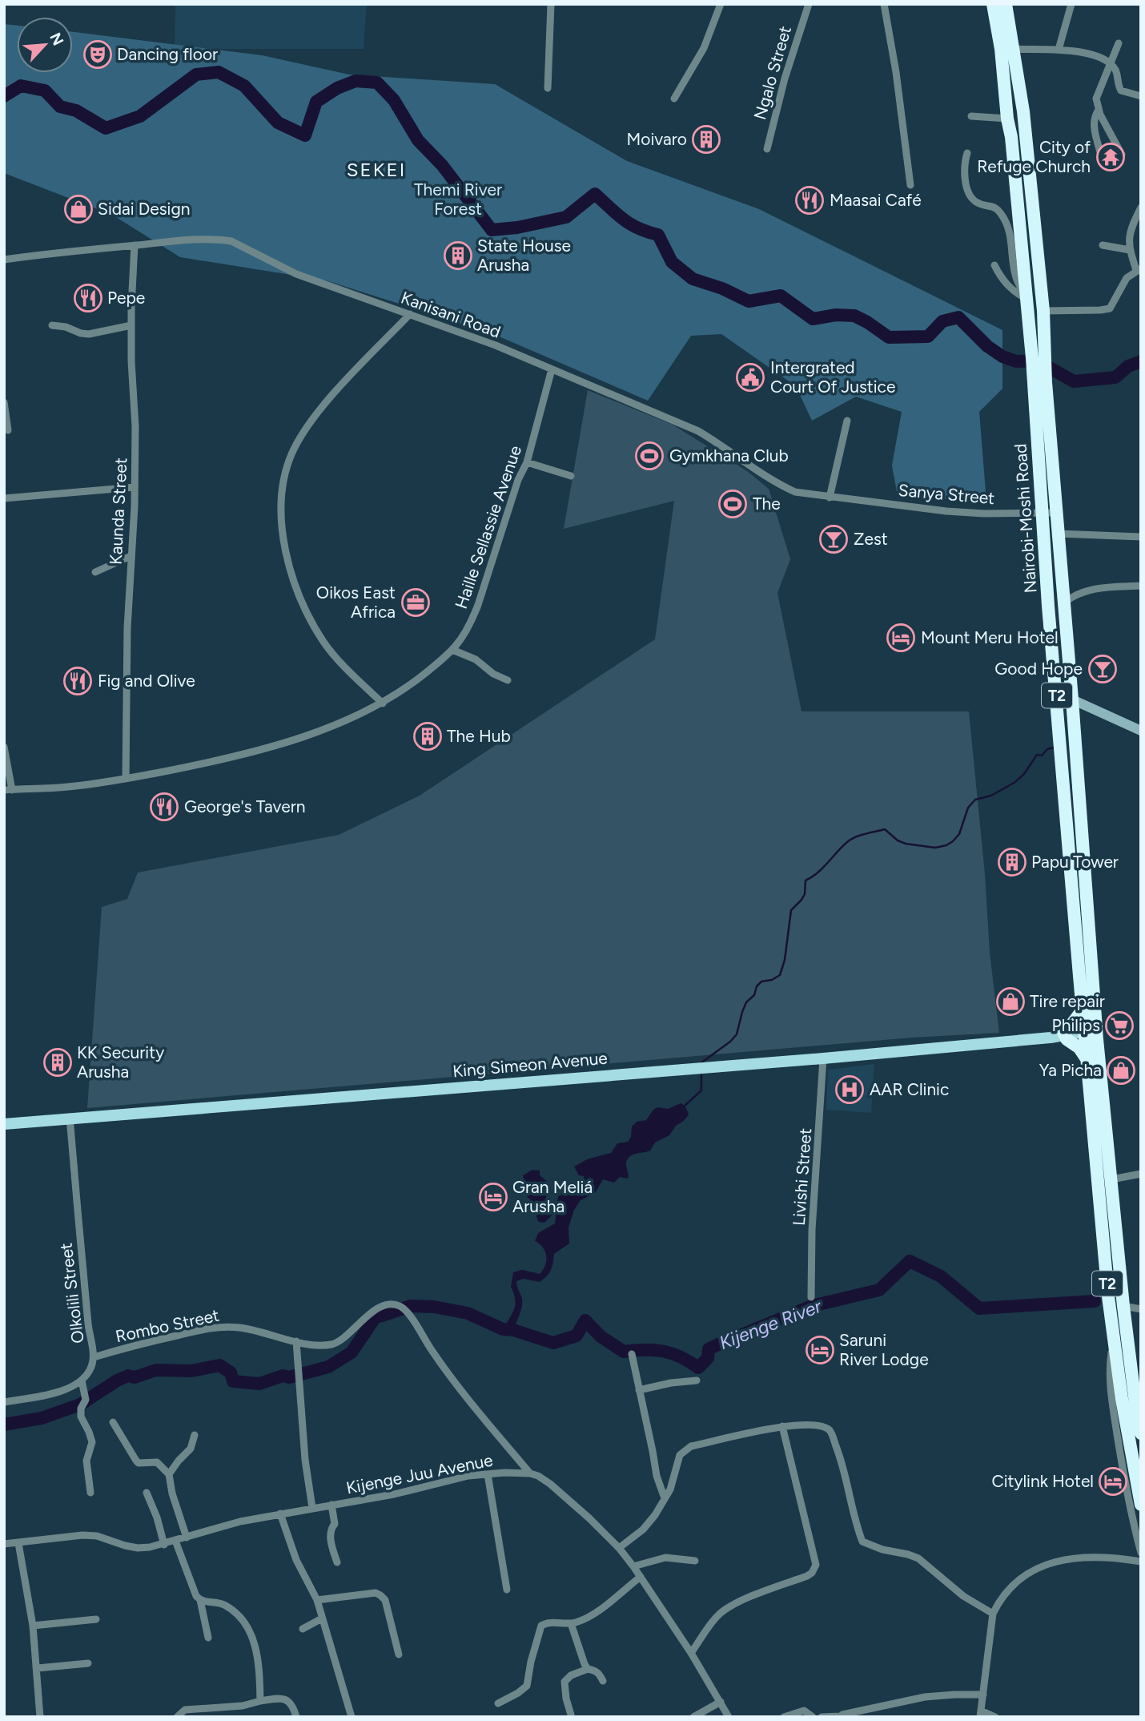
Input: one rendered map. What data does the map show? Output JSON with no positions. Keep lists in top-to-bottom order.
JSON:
{
  "streets": {
    "highway": ["Nairobi-Moshi Road", "T2"],
    "main road": ["King Simeon Avenue"],
    "street": [
      "Ngalo Street",
      "Kanisani Road",
      "Sanya Street",
      "Kaunda Street",
      "Haille Sellassie Avenue",
      "Livishi Street",
      "Olkolili Street",
      "Rombo Street",
      "Kijenge Juu Avenue"
    ]
  },
  "crossings": [
    ["Kanisani Road", "Sanya Street"],
    ["Kanisani Road", "Kaunda Street"],
    ["Kanisani Road", "Haille Sellassie Avenue"],
    ["Sanya Street", "Nairobi-Moshi Road"],
    ["Kaunda Street", "Haille Sellassie Avenue"],
    ["Nairobi-Moshi Road", "T2"],
    ["Nairobi-Moshi Road", "King Simeon Avenue"],
    ["T2", "King Simeon Avenue"],
    ["King Simeon Avenue", "Livishi Street"],
    ["King Simeon Avenue", "Olkolili Street"],
    ["Olkolili Street", "Rombo Street"],
    ["Rombo Street", "Kijenge Juu Avenue"]
  ],
  "districts": ["SEKEI"],
  "water": ["Kijenge River"],
  "parks": ["Themi River Forest"],
  "places": {
    "theatre": ["Dancing floor"],
    "building": [
      "Moivaro",
      "State House Arusha",
      "The Hub",
      "Papu Tower",
      "KK Security Arusha"
    ],
    "temple": ["City of Refuge Church"],
    "restaurant": [
      "Maasai Café",
      "Pepe",
      "Fig and Olive",
      "George's Tavern"
    ],
    "shop": ["Sidai Design", "Tire repair", "Ya Picha"],
    "public building": ["Intergrated Court Of Justice"],
    "sports": ["Gymkhana Club", "The"],
    "bar": ["Zest", "Good Hope"],
    "office": ["Oikos East Africa"],
    "hotel": [
      "Mount Meru Hotel",
      "Gran Meliá Arusha",
      "Saruni River Lodge",
      "Citylink Hotel"
    ],
    "supermarket": ["Philips"],
    "hospital": ["AAR Clinic"]
  },
  "north": "top right"
}
